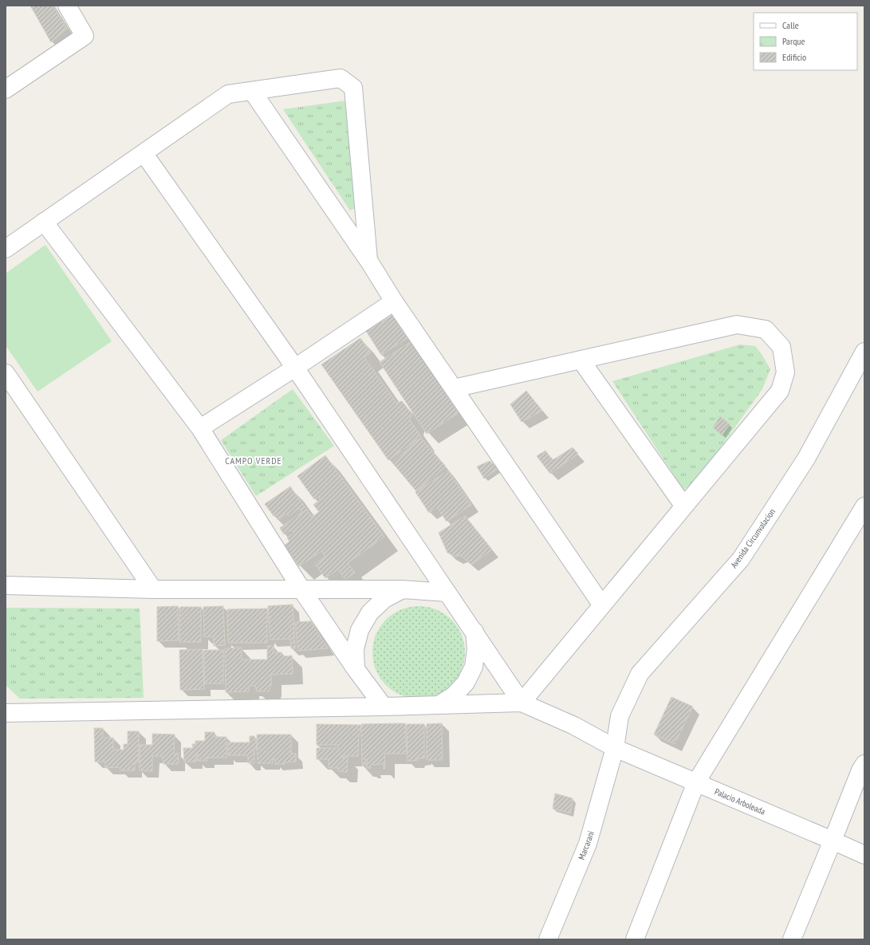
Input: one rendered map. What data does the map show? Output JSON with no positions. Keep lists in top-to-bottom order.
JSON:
{
  "streets": {
    "street": ["Avenida Circunvalacion", "Palacio Arboleada", "Marcarani"]
  },
  "crossings": [
    ["Avenida Circunvalacion", "Palacio Arboleada"],
    ["Avenida Circunvalacion", "Marcarani"],
    ["Palacio Arboleada", "Marcarani"]
  ],
  "districts": ["CAMPO VERDE"],
  "legend": ["Calle", "Parque", "Edificio"]
}
